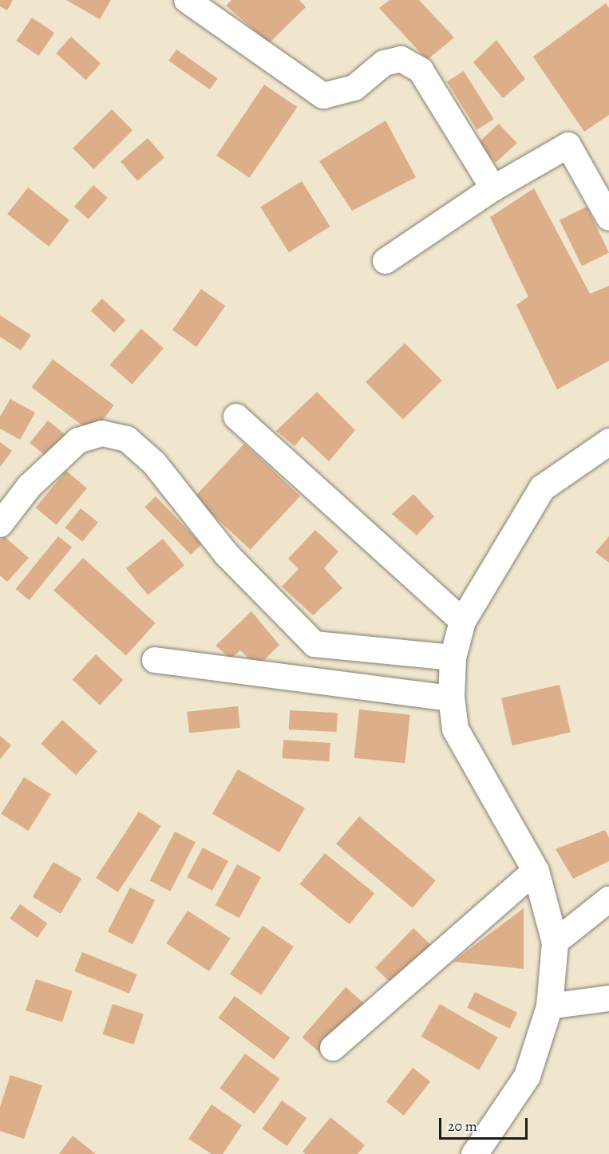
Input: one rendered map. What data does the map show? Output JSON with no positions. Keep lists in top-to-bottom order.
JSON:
{
  "scale_bar": "20 m"
}
